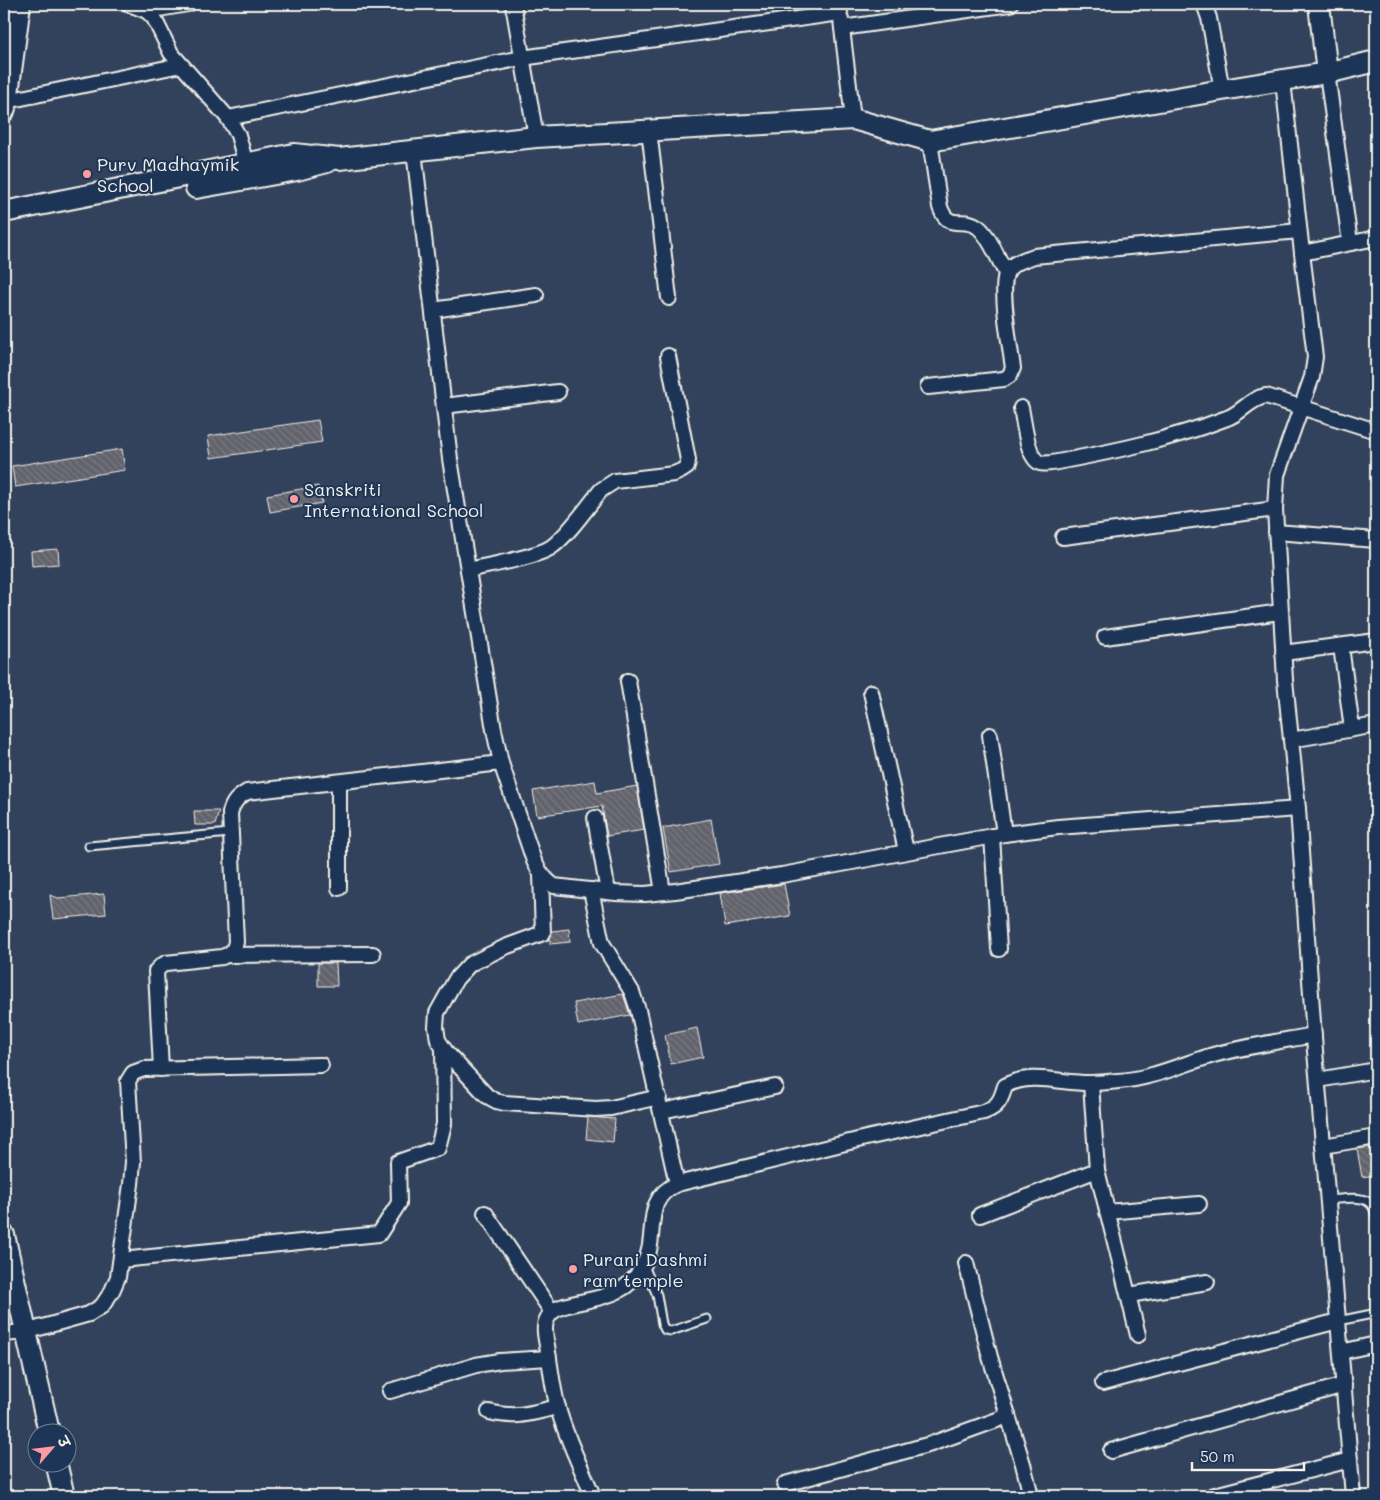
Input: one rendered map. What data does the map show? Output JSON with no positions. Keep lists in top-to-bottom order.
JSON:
{
  "places": ["Purv Madhaymik School", "Sanskriti International School", "Purani Dashmi ram temple"],
  "scale_bar": "50 m",
  "north": "top right"
}
